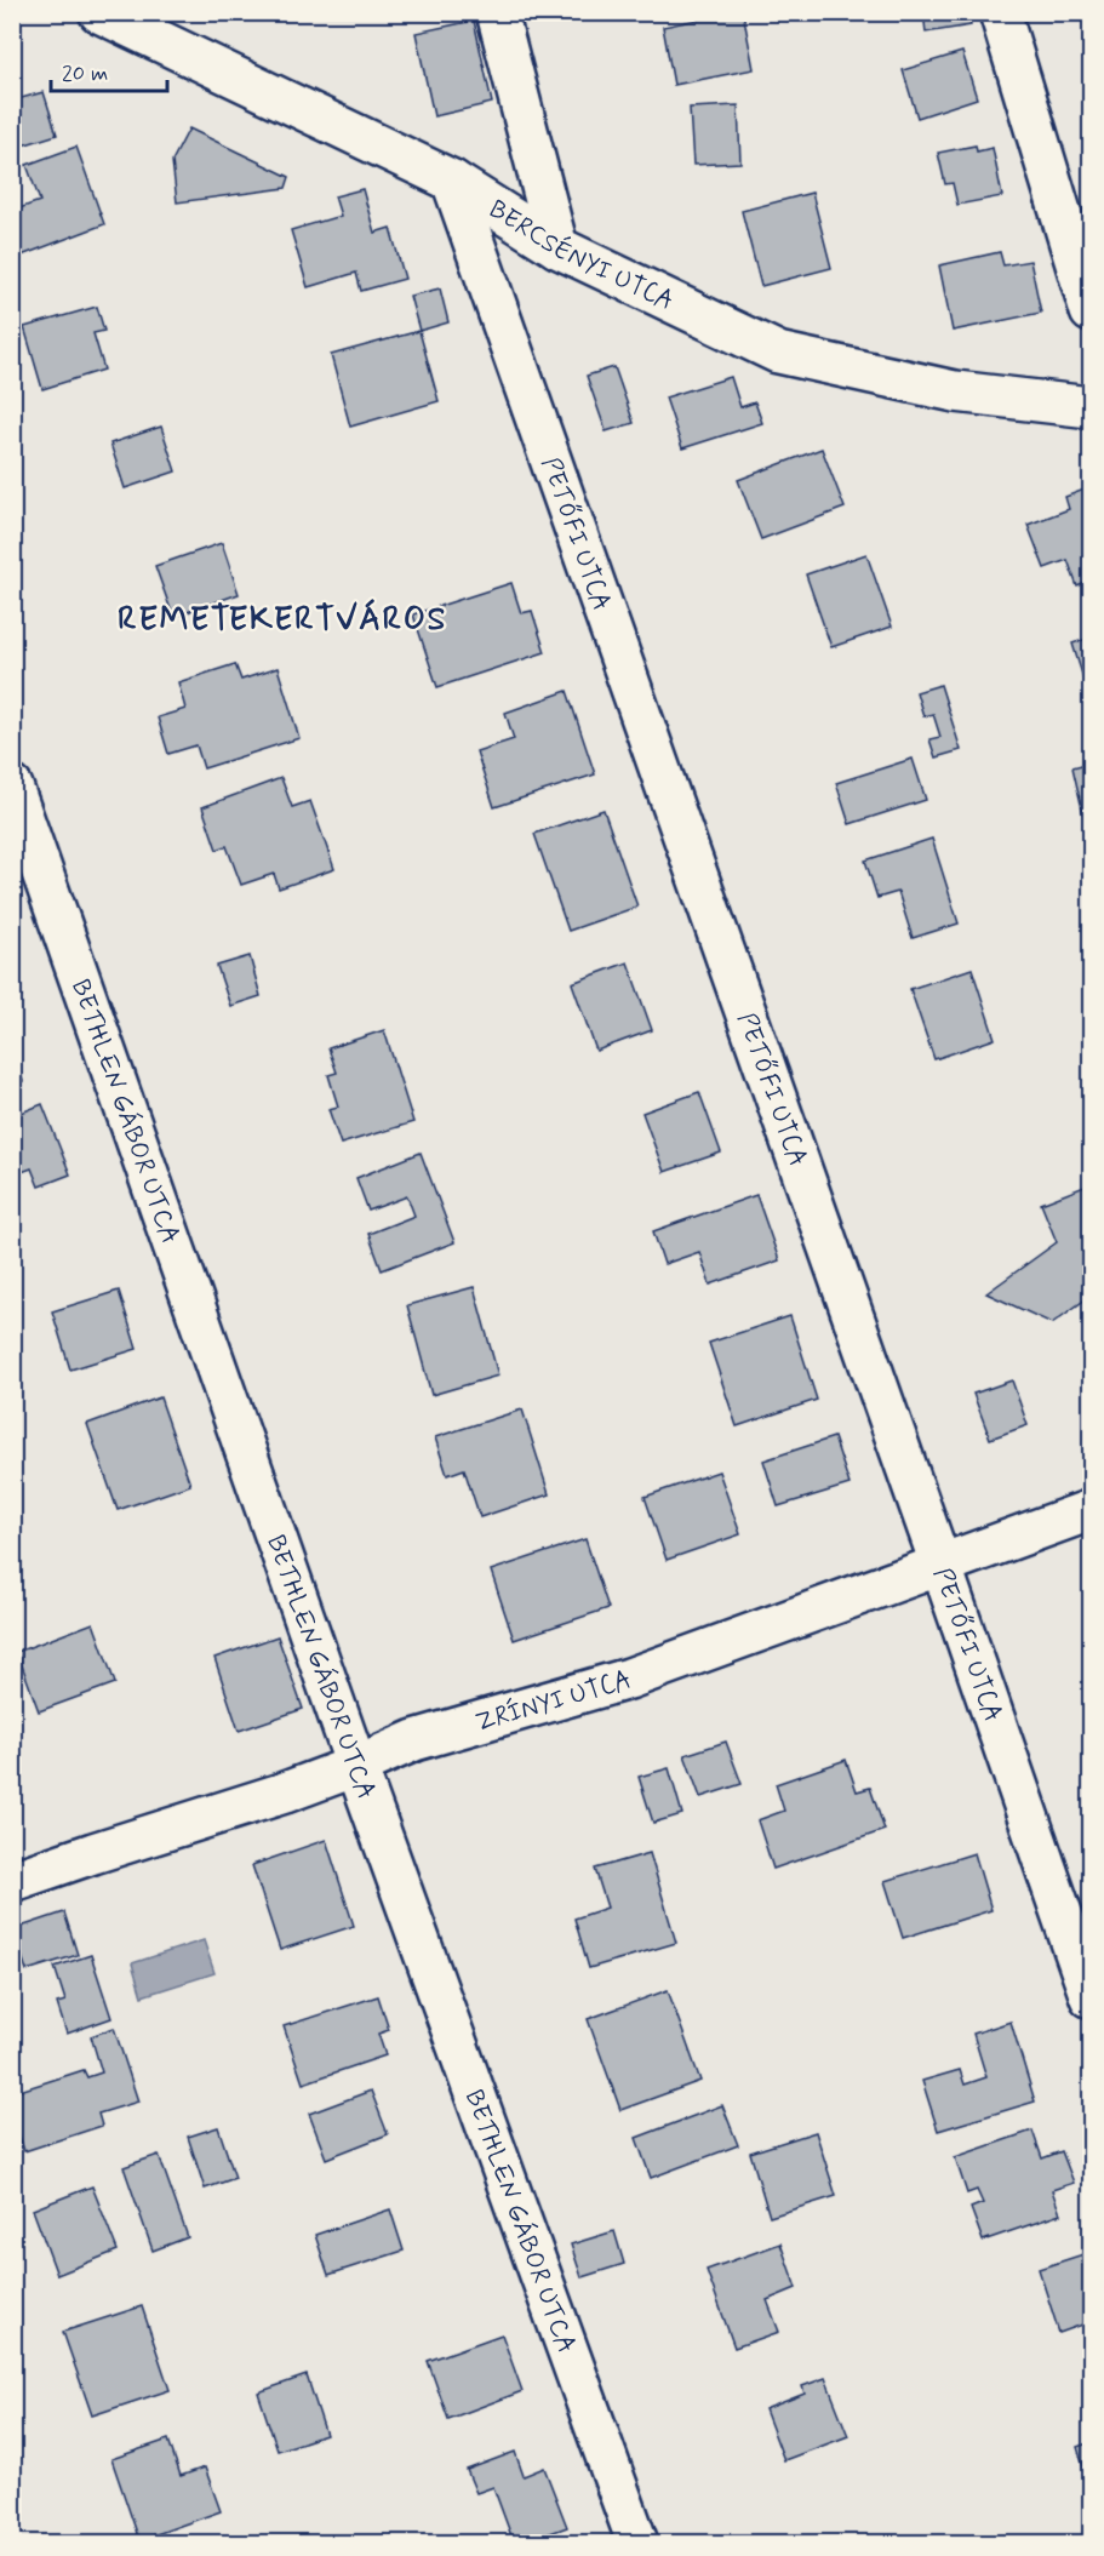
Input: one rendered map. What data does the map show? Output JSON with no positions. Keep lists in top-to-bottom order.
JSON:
{
  "streets": {
    "street": [
      "BERCSÉNYI UTCA",
      "PETŐFI UTCA",
      "BETHLEN GÁBOR UTCA",
      "ZRÍNYI UTCA"
    ]
  },
  "crossings": [
    ["BERCSÉNYI UTCA", "PETŐFI UTCA"],
    ["PETŐFI UTCA", "ZRÍNYI UTCA"],
    ["BETHLEN GÁBOR UTCA", "ZRÍNYI UTCA"]
  ],
  "districts": ["REMETEKERTVÁROS"],
  "scale_bar": "20 m"
}
